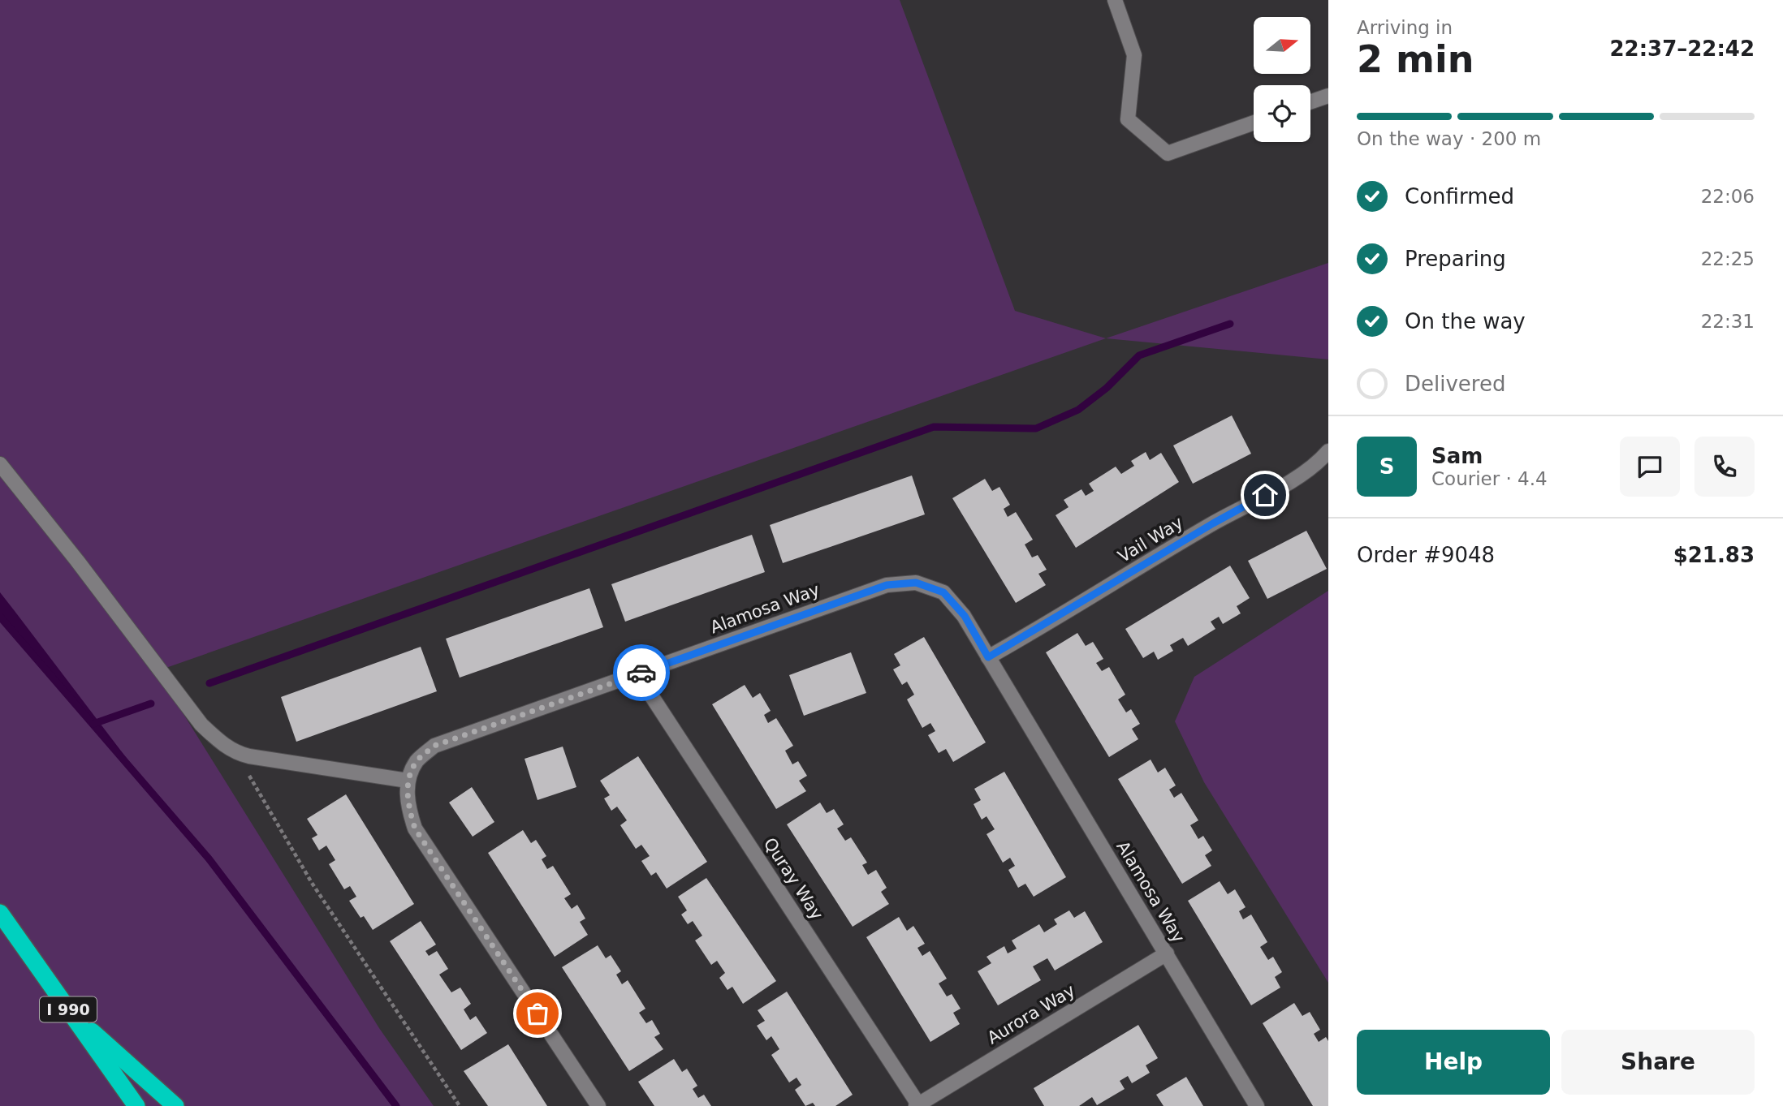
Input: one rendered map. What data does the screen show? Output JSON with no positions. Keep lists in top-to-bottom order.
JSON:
{
  "streets": {
    "highway": ["I 990"],
    "street": [
      "Vail Way",
      "Alamosa Way",
      "Quray Way",
      "Aurora Way"
    ]
  },
  "crossings": [
    ["Vail Way", "Alamosa Way"],
    ["Alamosa Way", "Quray Way"],
    ["Alamosa Way", "Aurora Way"],
    ["Quray Way", "Aurora Way"]
  ],
  "north": "right",
  "page": {
    "heading": ["2 min", "Arriving in", "22:37–22:42"],
    "panel": [
      "Sam",
      "Courier · 4.4",
      "Order #9048",
      "$21.83"
    ],
    "bar": "On the way · 200 m",
    "list": [
      ["Confirmed", "22:06"],
      ["Preparing", "22:25"],
      ["On the way", "22:31"],
      "Delivered"
    ],
    "round": "S",
    "buttons": ["Help", "Share"]
  }
}
